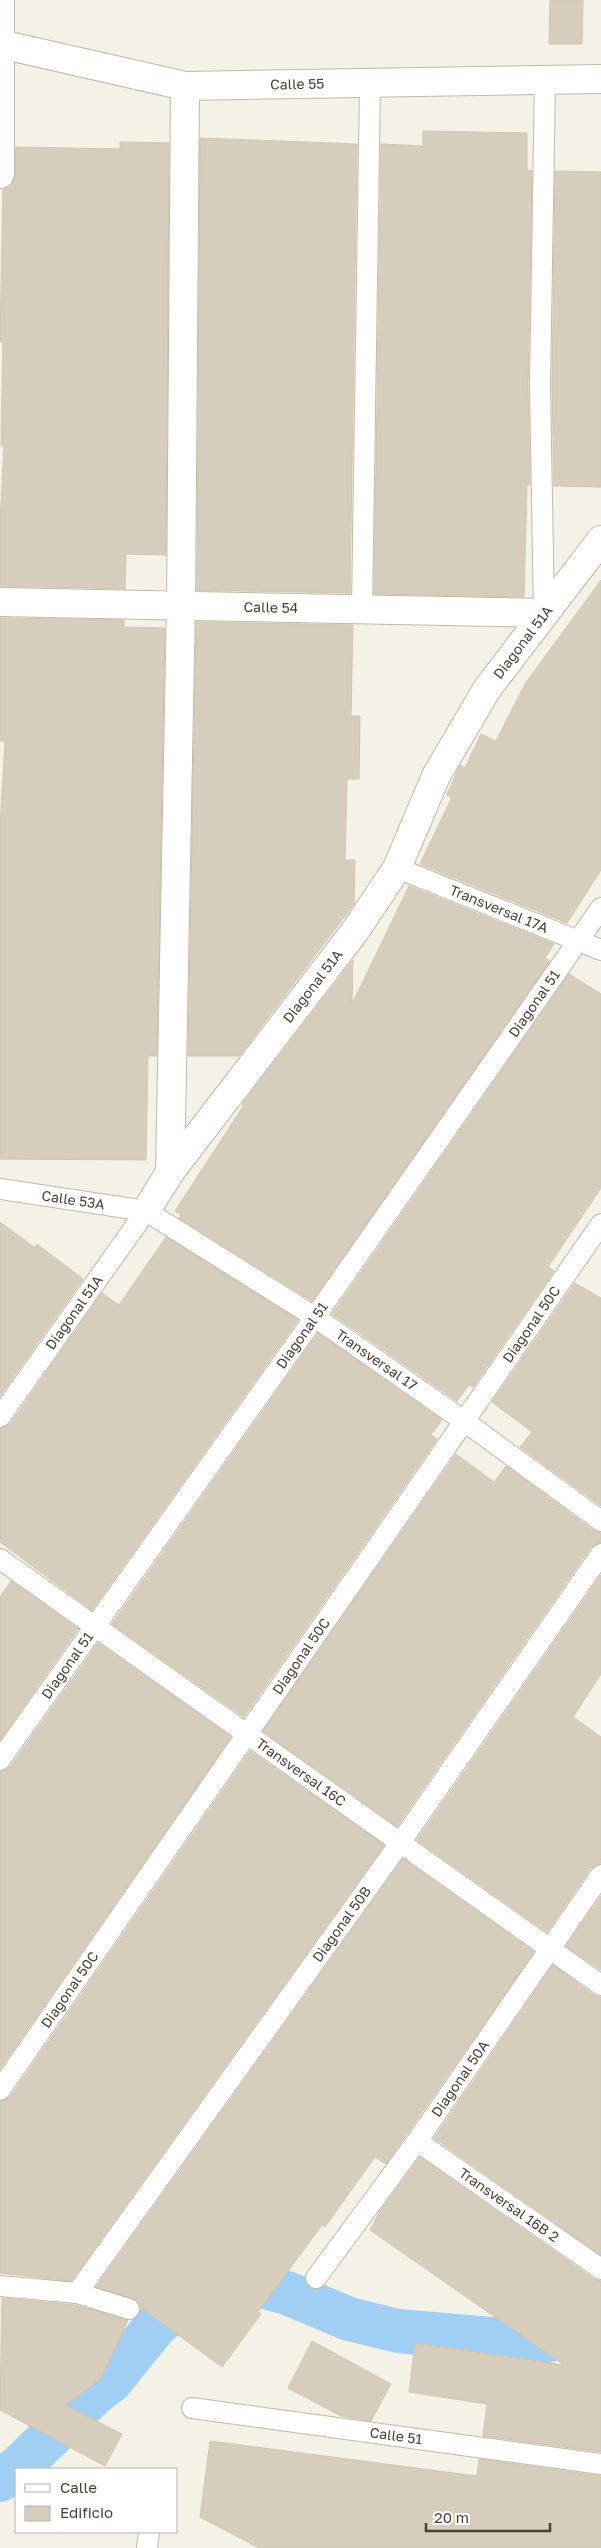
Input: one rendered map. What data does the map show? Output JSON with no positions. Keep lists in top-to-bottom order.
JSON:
{
  "streets": {
    "street": ["Calle 55", "Calle 54", "Diagonal 51A"],
    "lane": [
      "Transversal 17A",
      "Diagonal 51",
      "Calle 53A",
      "Diagonal 50C",
      "Transversal 17",
      "Transversal 16C",
      "Diagonal 50B",
      "Diagonal 50A",
      "Transversal 16B 2",
      "Calle 51"
    ]
  },
  "crossings": [
    ["Calle 54", "Diagonal 51A"],
    ["Diagonal 51A", "Transversal 17A"],
    ["Diagonal 51A", "Calle 53A"],
    ["Diagonal 51A", "Transversal 17"],
    ["Transversal 17A", "Diagonal 51"],
    ["Diagonal 51", "Transversal 17"],
    ["Diagonal 51", "Transversal 16C"],
    ["Calle 53A", "Transversal 17"],
    ["Diagonal 50C", "Transversal 17"],
    ["Diagonal 50C", "Transversal 16C"],
    ["Transversal 16C", "Diagonal 50B"],
    ["Transversal 16C", "Diagonal 50A"],
    ["Diagonal 50A", "Transversal 16B 2"]
  ],
  "legend": ["Calle", "Edificio"],
  "scale_bar": "20 m"
}
